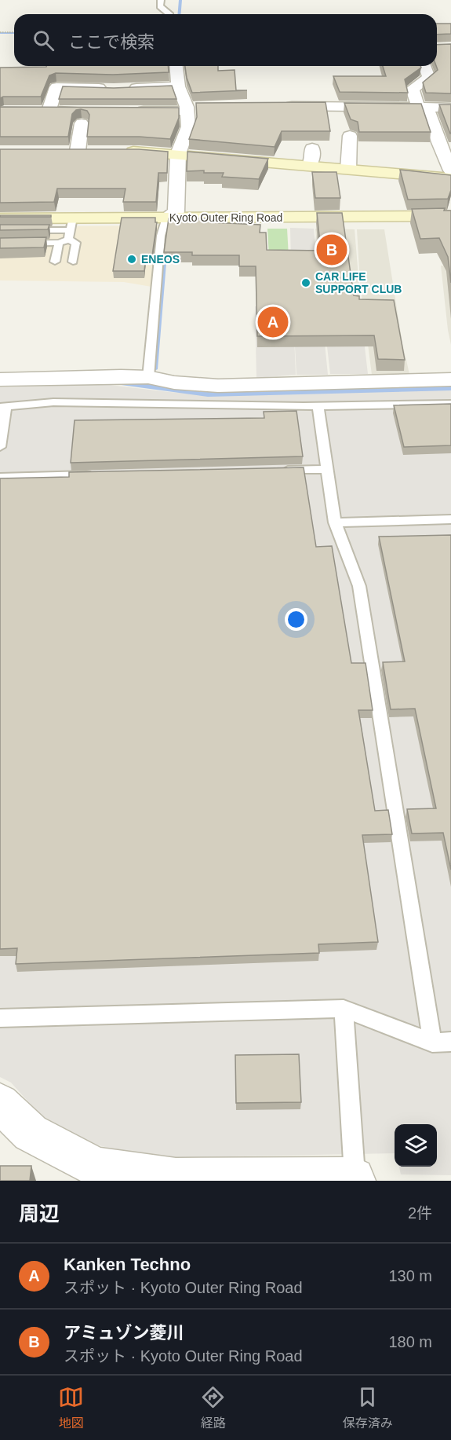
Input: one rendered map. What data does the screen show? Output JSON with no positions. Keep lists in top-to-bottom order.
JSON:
{
  "streets": {
    "street": ["Kyoto Outer Ring Road"]
  },
  "places": ["ENEOS", "CAR LIFE SUPPORT CLUB"],
  "page": {
    "search": "ここで検索",
    "pins": ["B", "A"],
    "heading": ["周辺", "2件"],
    "list": [
      {
        "mark": "A",
        "name": "Kanken Techno",
        "note": "スポット · Kyoto Outer Ring Road",
        "value": "130 m"
      },
      {
        "mark": "B",
        "name": "アミュゾン菱川",
        "note": "スポット · Kyoto Outer Ring Road",
        "value": "180 m"
      }
    ],
    "nav": ["地図", "経路", "保存済み"]
  }
}
